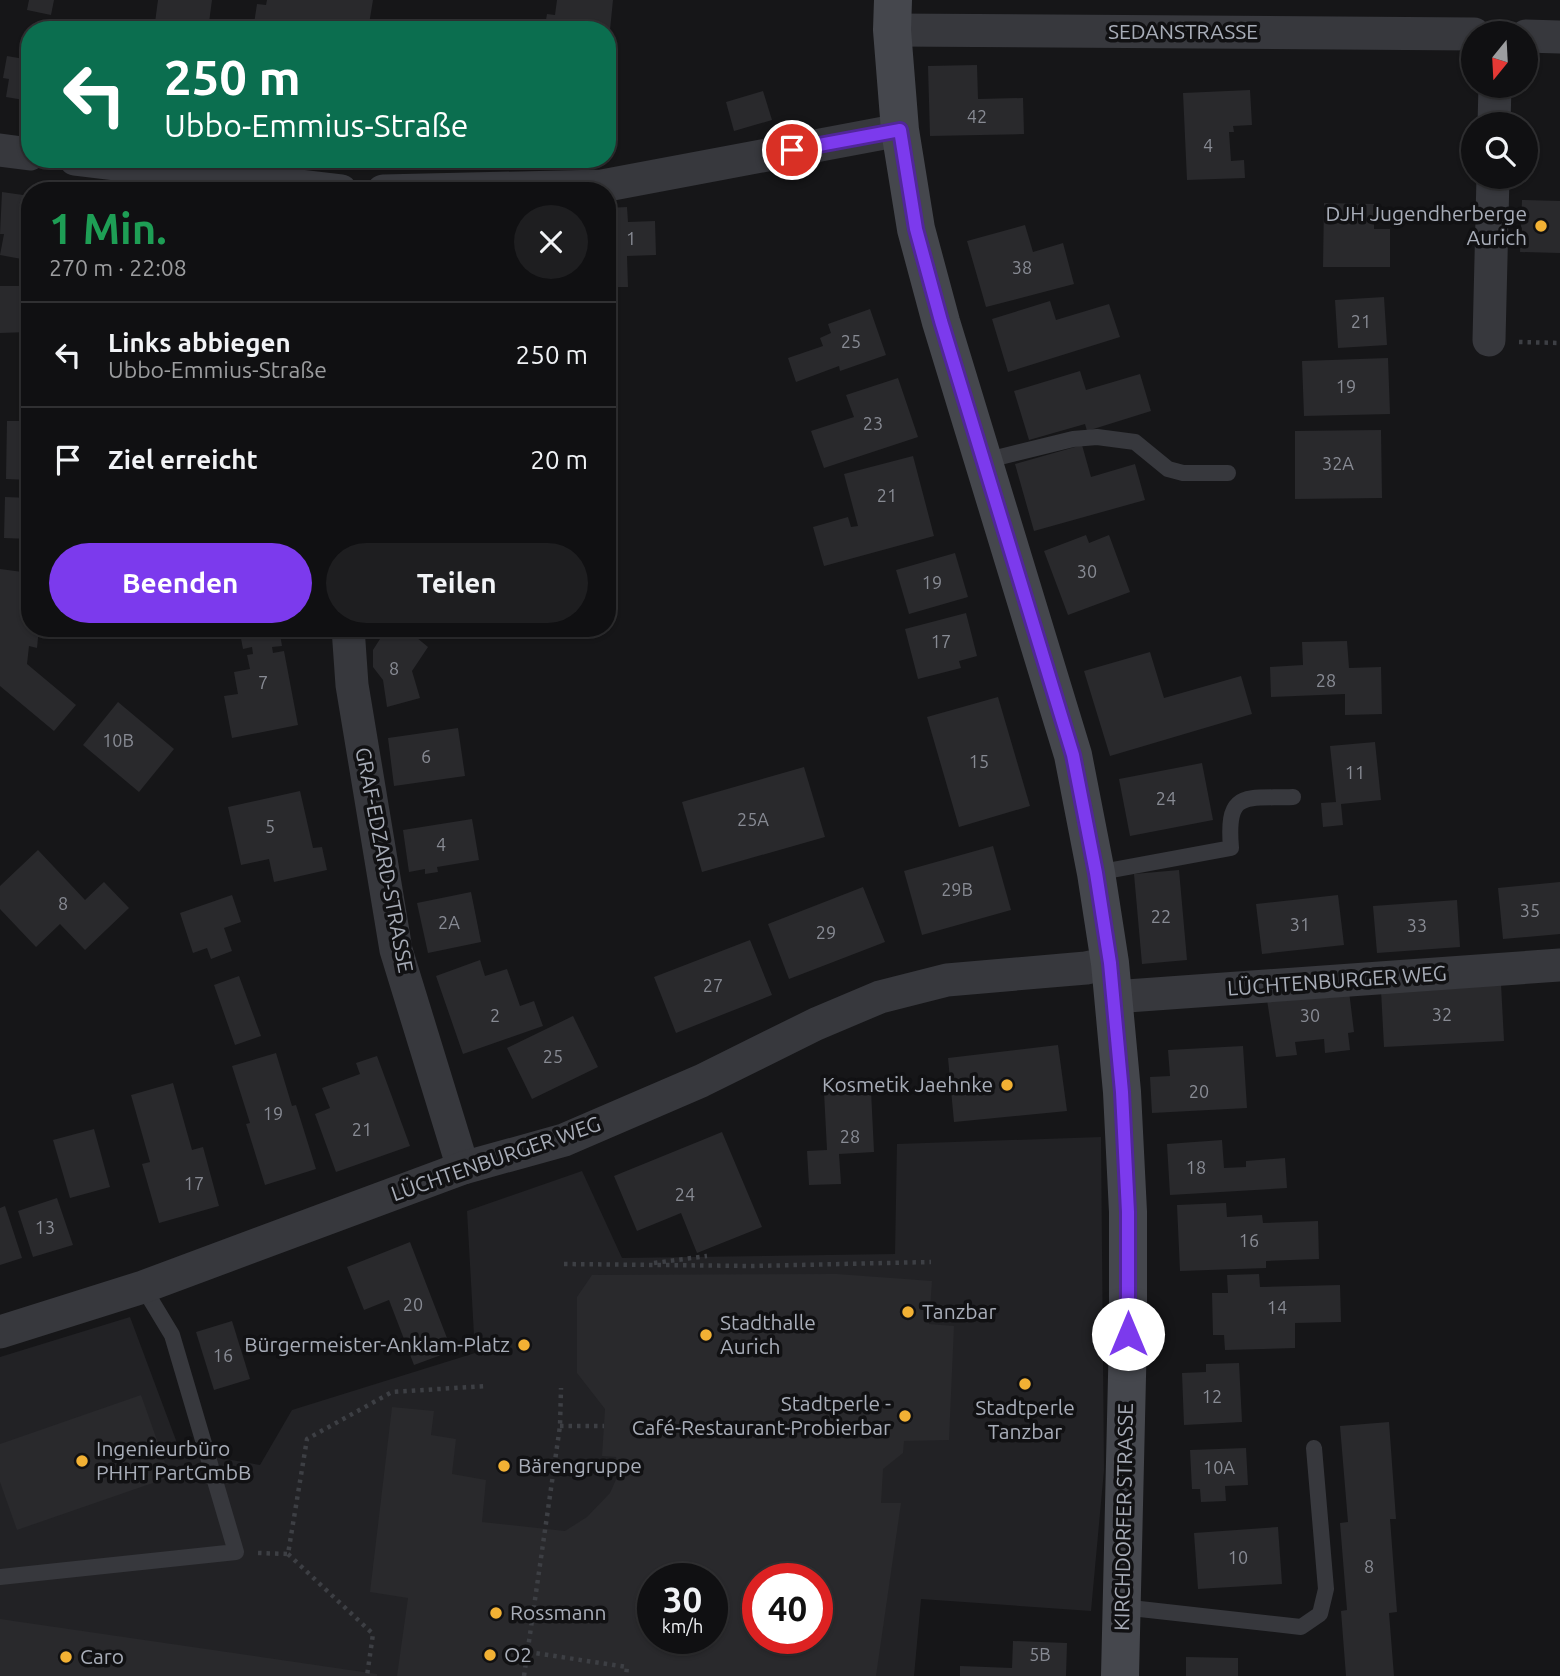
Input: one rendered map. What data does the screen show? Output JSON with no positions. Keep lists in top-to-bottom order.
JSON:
{
  "streets": {
    "street": [
      "SEDANSTRASSE",
      "GRAF-EDZARD-STRASSE",
      "LÜCHTENBURGER WEG",
      "KIRCHDORFER STRASSE"
    ]
  },
  "crossings": [
    ["SEDANSTRASSE", "KIRCHDORFER STRASSE"],
    ["GRAF-EDZARD-STRASSE", "LÜCHTENBURGER WEG"],
    ["LÜCHTENBURGER WEG", "KIRCHDORFER STRASSE"]
  ],
  "places": [
    "DJH Jugendherberge Aurich",
    "Kosmetik Jaehnke",
    "Tanzbar",
    "Stadthalle Aurich",
    "Bürgermeister-Anklam-Platz",
    "Stadtperle Tanzbar",
    "Stadtperle - Café-Restaurant-Probierbar",
    "Ingenieurbüro PHHT PartGmbB",
    "Bärengruppe",
    "Rossmann",
    "O2",
    "Caro"
  ],
  "house_numbers": [
    "42",
    "4",
    "1",
    "38",
    "21",
    "25",
    "19",
    "23",
    "32A",
    "21",
    "30",
    "19",
    "17",
    "8",
    "28",
    "7",
    "10B",
    "6",
    "15",
    "11",
    "24",
    "25A",
    "5",
    "4",
    "29B",
    "8",
    "35",
    "22",
    "2A",
    "31",
    "33",
    "29",
    "27",
    "32",
    "2",
    "30",
    "25",
    "20",
    "19",
    "21",
    "28",
    "18",
    "17",
    "24",
    "13",
    "16",
    "20",
    "14",
    "16",
    "12",
    "10A",
    "10",
    "8",
    "5B"
  ],
  "north": "bottom",
  "page": {
    "turn": ["250 m", "Ubbo-Emmius-Straße"],
    "heading": ["1 Min.", "270 m · 22:08"],
    "list": [
      {
        "name": "Links abbiegen",
        "note": "Ubbo-Emmius-Straße",
        "value": "250 m"
      },
      {
        "name": "Ziel erreicht",
        "value": "20 m"
      }
    ],
    "buttons": ["Beenden", "Teilen"],
    "speed": "30 km/h",
    "limit": "40"
  }
}
